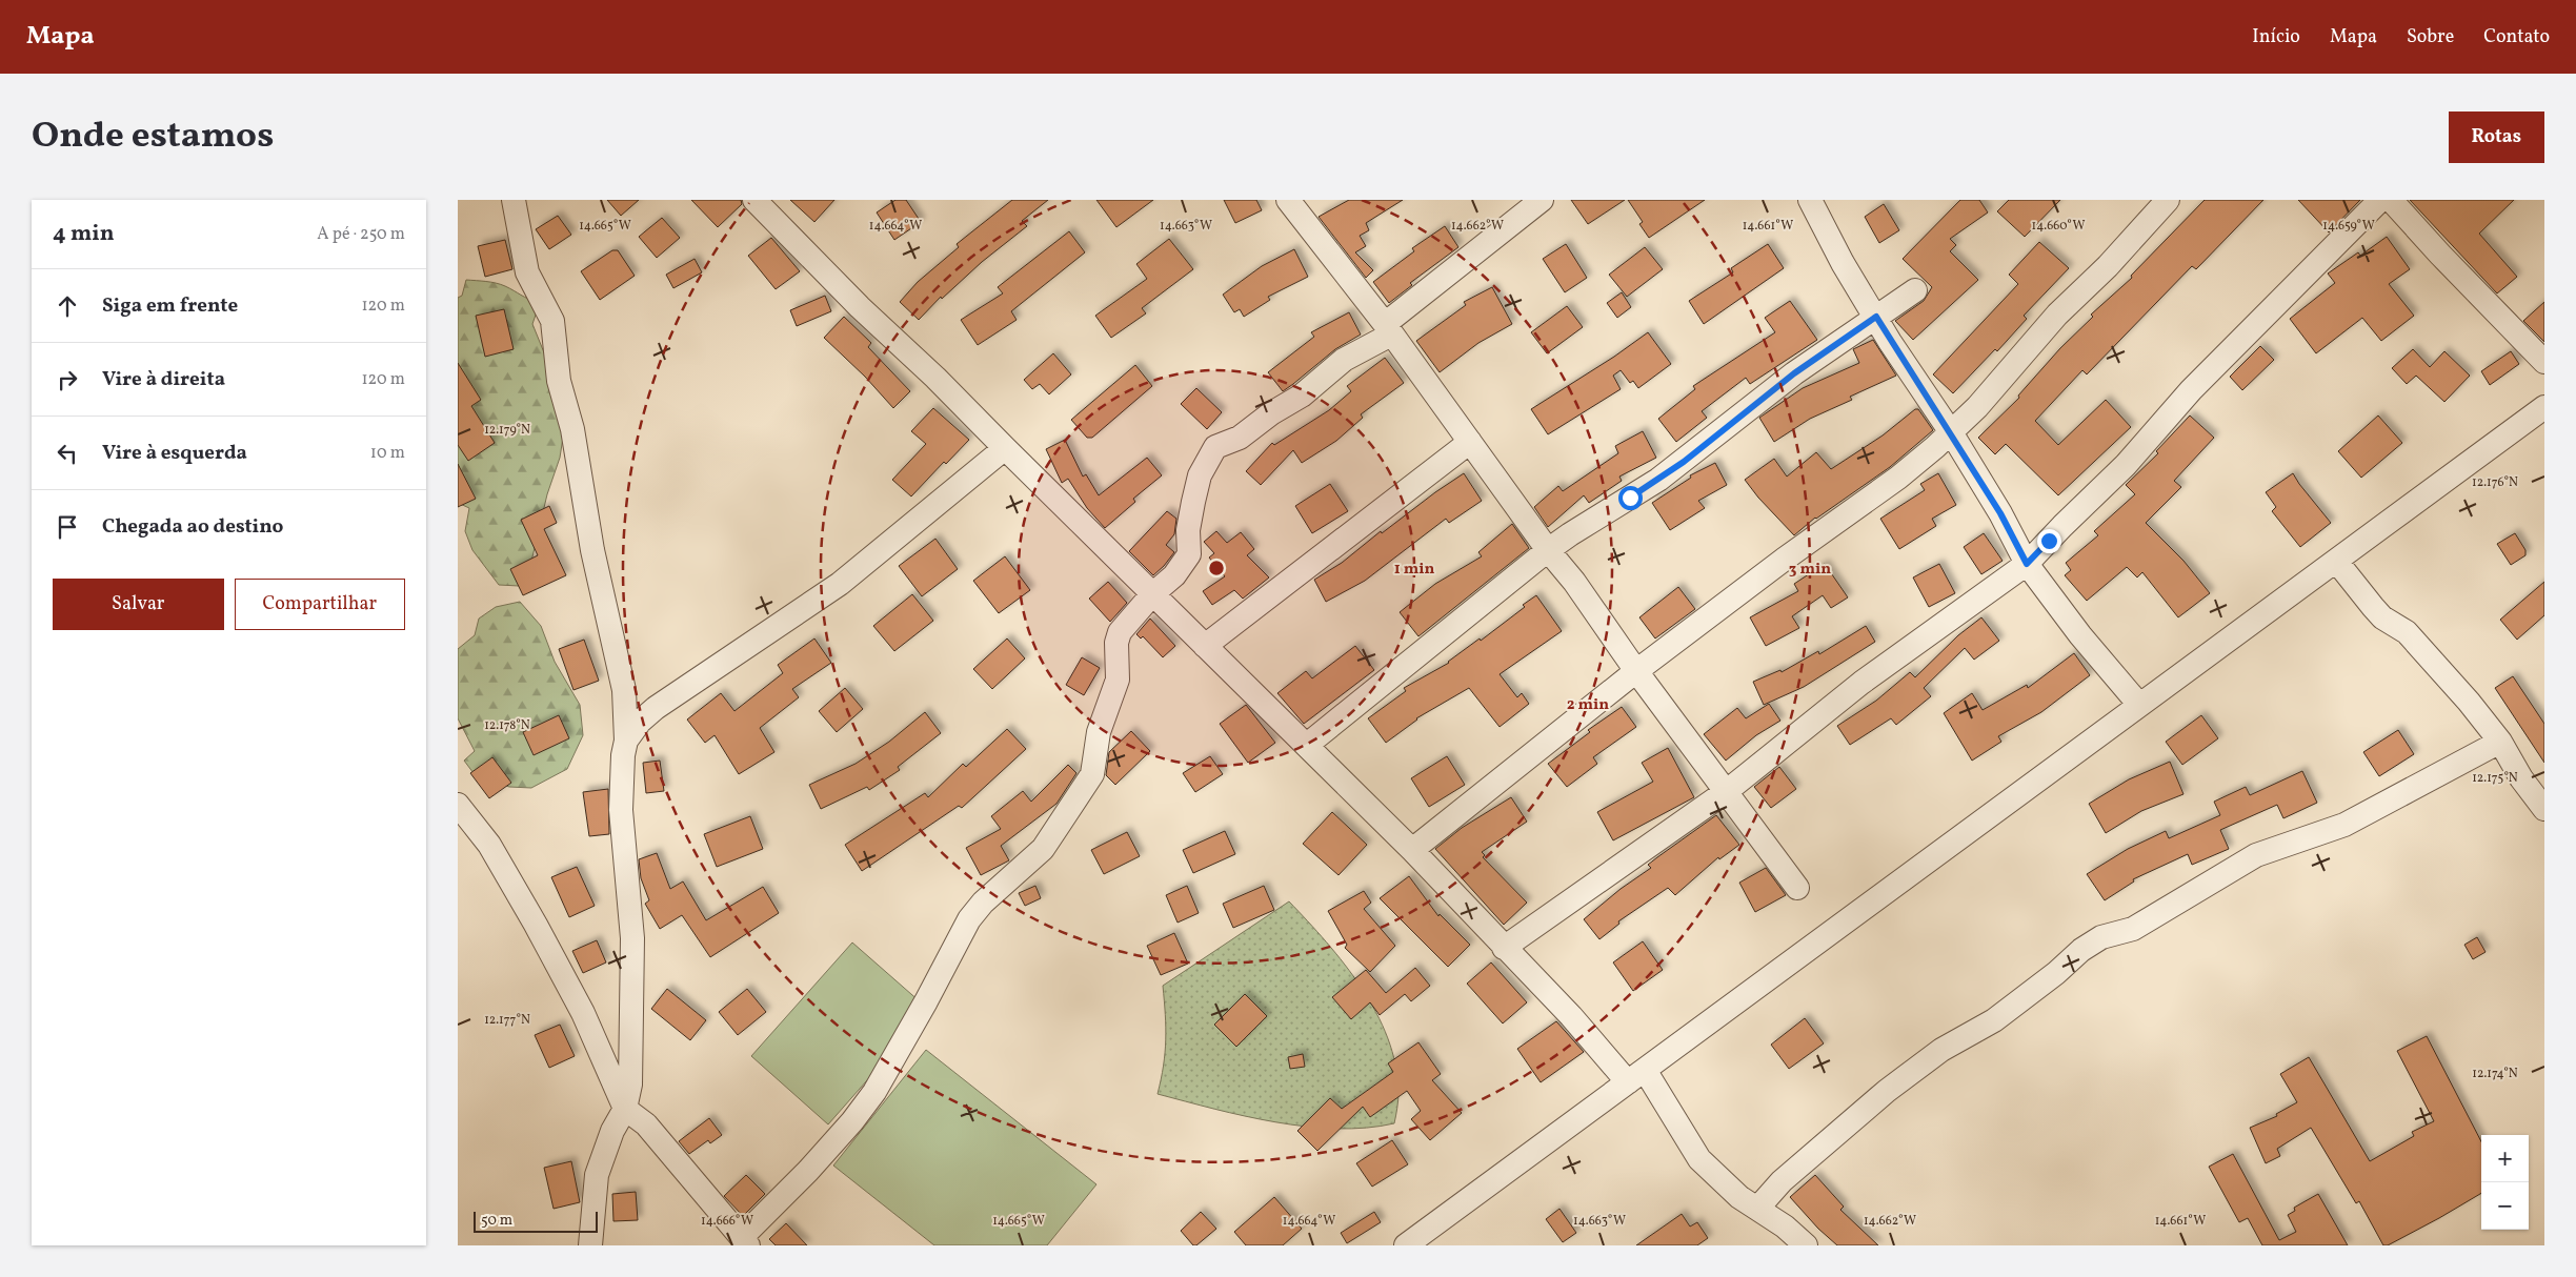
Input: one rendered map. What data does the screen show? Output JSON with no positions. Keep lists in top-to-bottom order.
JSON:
{
  "scale_bar": "50 m",
  "page": {
    "header": "Mapa",
    "nav": [
      "Início",
      "Mapa",
      "Sobre",
      "Contato"
    ],
    "title": "Onde estamos",
    "buttons": [
      "Rotas",
      ["Salvar", "Compartilhar"]
    ],
    "heading": ["4 min", "A pé · 250 m"],
    "list": [
      ["Siga em frente", "120 m"],
      ["Vire à direita", "120 m"],
      ["Vire à esquerda", "10 m"],
      "Chegada ao destino"
    ],
    "map_buttons": ["+", "−"],
    "scale": "50 m"
  },
  "coordinates": [
    "14.665°W",
    "14.664°W",
    "14.663°W",
    "14.662°W",
    "14.661°W",
    "14.660°W",
    "14.659°W",
    "12.179°N",
    "12.176°N",
    "12.178°N",
    "12.175°N",
    "12.177°N",
    "12.174°N",
    "14.666°W"
  ],
  "rings": ["1 min", "3 min", "2 min"]
}
